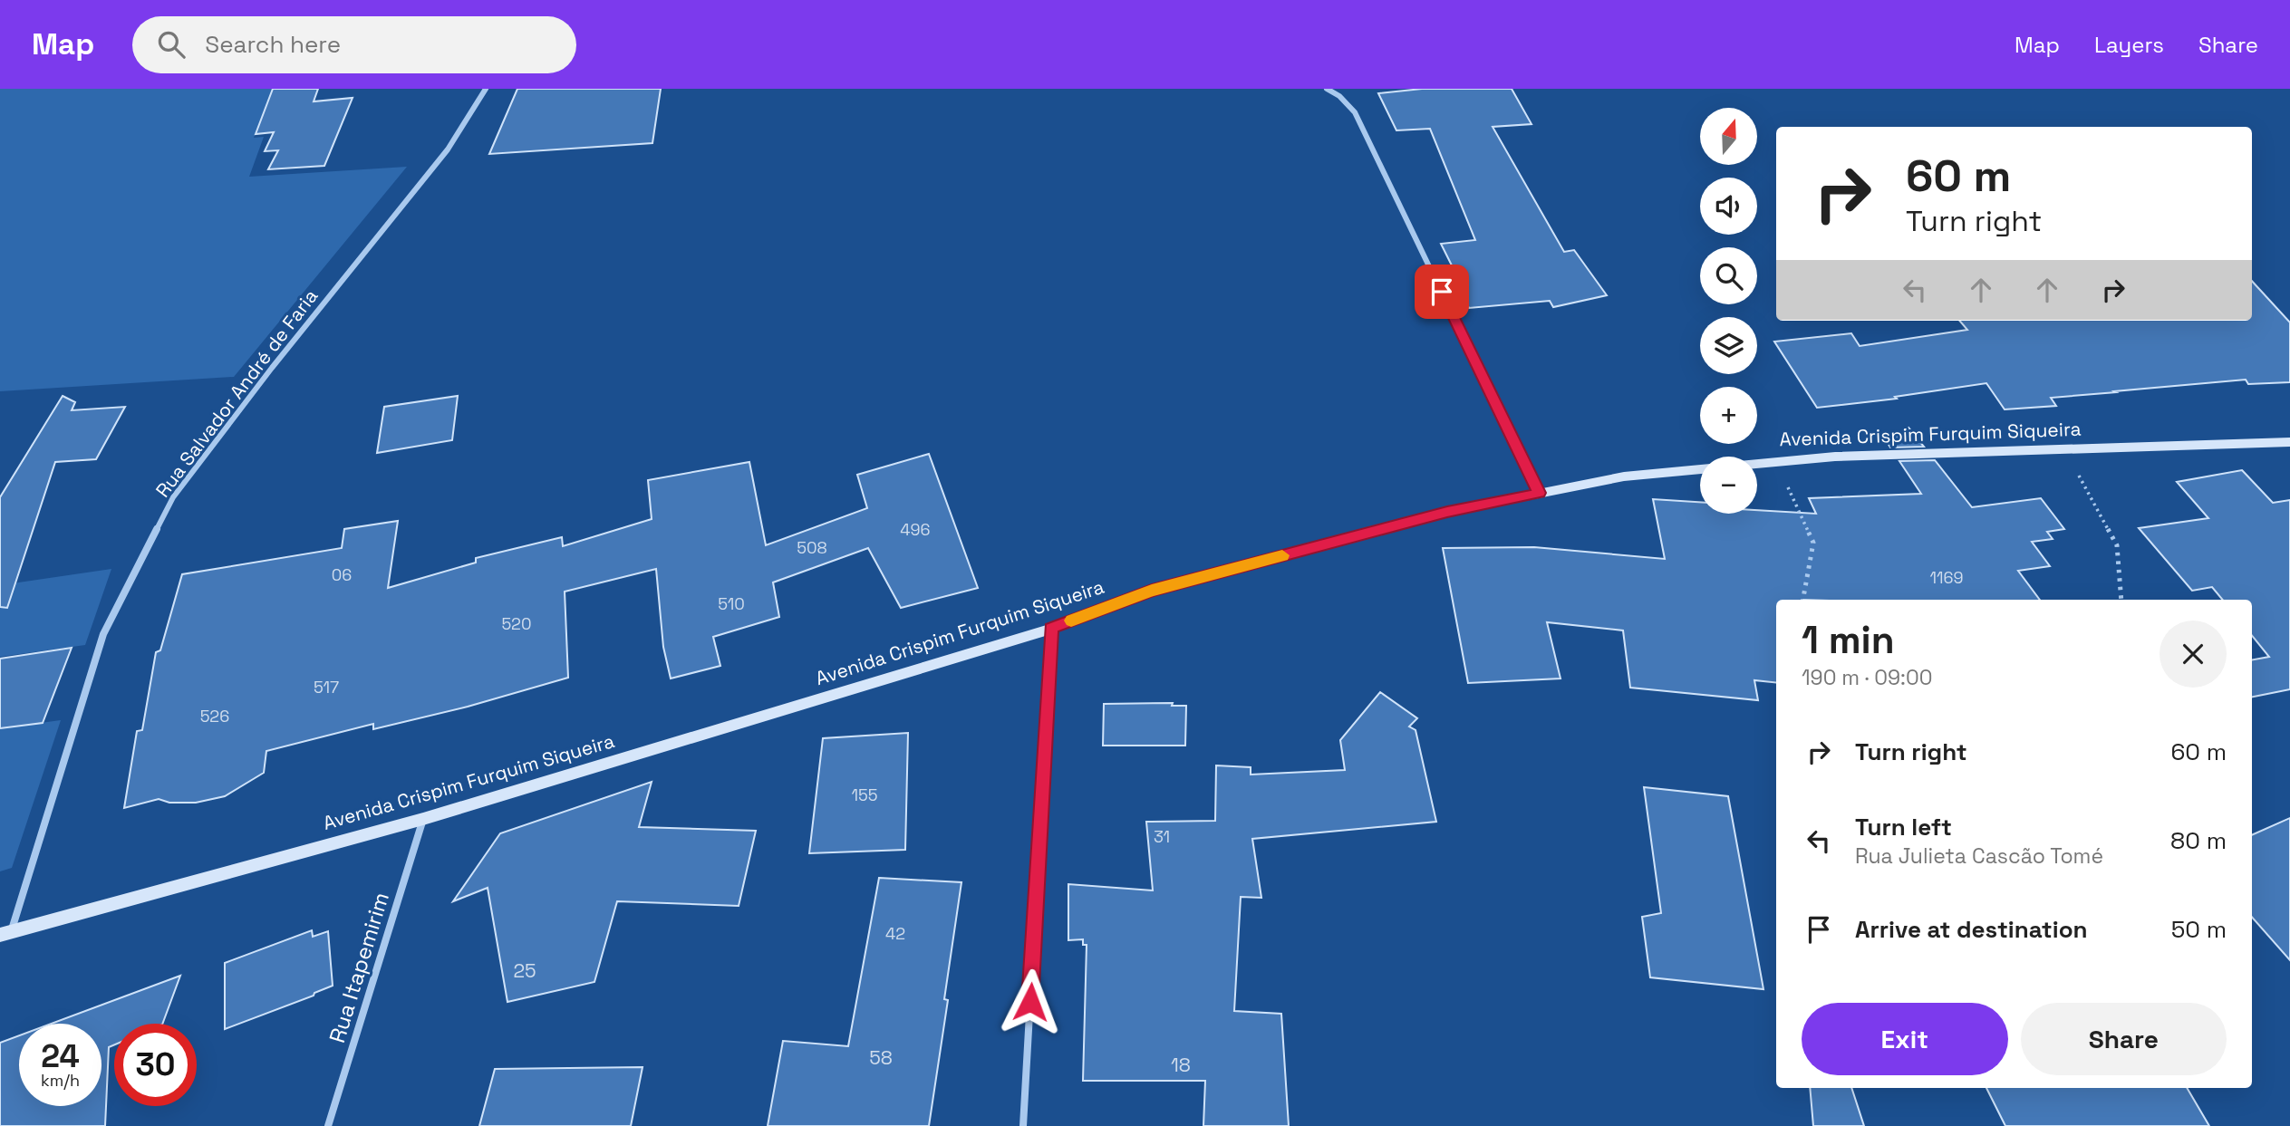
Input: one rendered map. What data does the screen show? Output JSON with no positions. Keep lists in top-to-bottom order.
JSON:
{
  "streets": {
    "main road": ["Avenida Crispim Furquim Siqueira"],
    "street": ["Rua Salvador André de Faria", "Rua Itapemirim"]
  },
  "crossings": [
    ["Rua Salvador André de Faria", "Avenida Crispim Furquim Siqueira"],
    ["Avenida Crispim Furquim Siqueira", "Rua Itapemirim"]
  ],
  "house_numbers": [
    "496",
    "508",
    "06",
    "1169",
    "510",
    "520",
    "517",
    "526",
    "155",
    "31",
    "42",
    "25",
    "58",
    "18"
  ],
  "north": "top",
  "page": {
    "header": "Map",
    "search": "Search here",
    "nav": ["Map", "Layers", "Share"],
    "map_buttons": ["+", "−"],
    "turn": ["60 m", "Turn right"],
    "heading": ["1 min", "190 m · 09:00"],
    "list": [
      {
        "name": "Turn right",
        "value": "60 m"
      },
      {
        "name": "Turn left",
        "note": "Rua Julieta Cascão Tomé",
        "value": "80 m"
      },
      {
        "name": "Arrive at destination",
        "value": "50 m"
      }
    ],
    "buttons": ["Exit", "Share"],
    "speed": "24 km/h",
    "limit": "30"
  }
}
